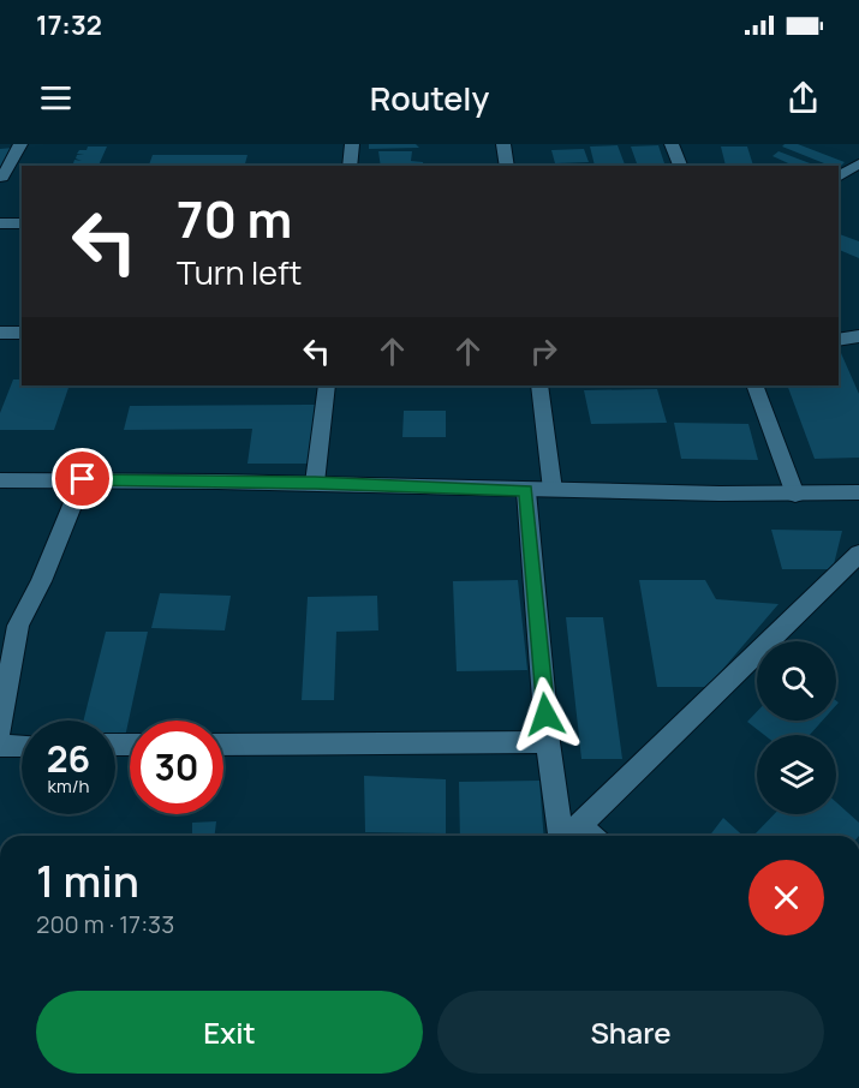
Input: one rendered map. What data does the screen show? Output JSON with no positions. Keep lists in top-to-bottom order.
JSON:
{
  "page": {
    "status": "17:32",
    "header": "Routely",
    "turn": ["70 m", "Turn left"],
    "speed": "26 km/h",
    "limit": "30",
    "heading": ["1 min", "200 m · 17:33"],
    "buttons": ["Exit", "Share"]
  }
}
